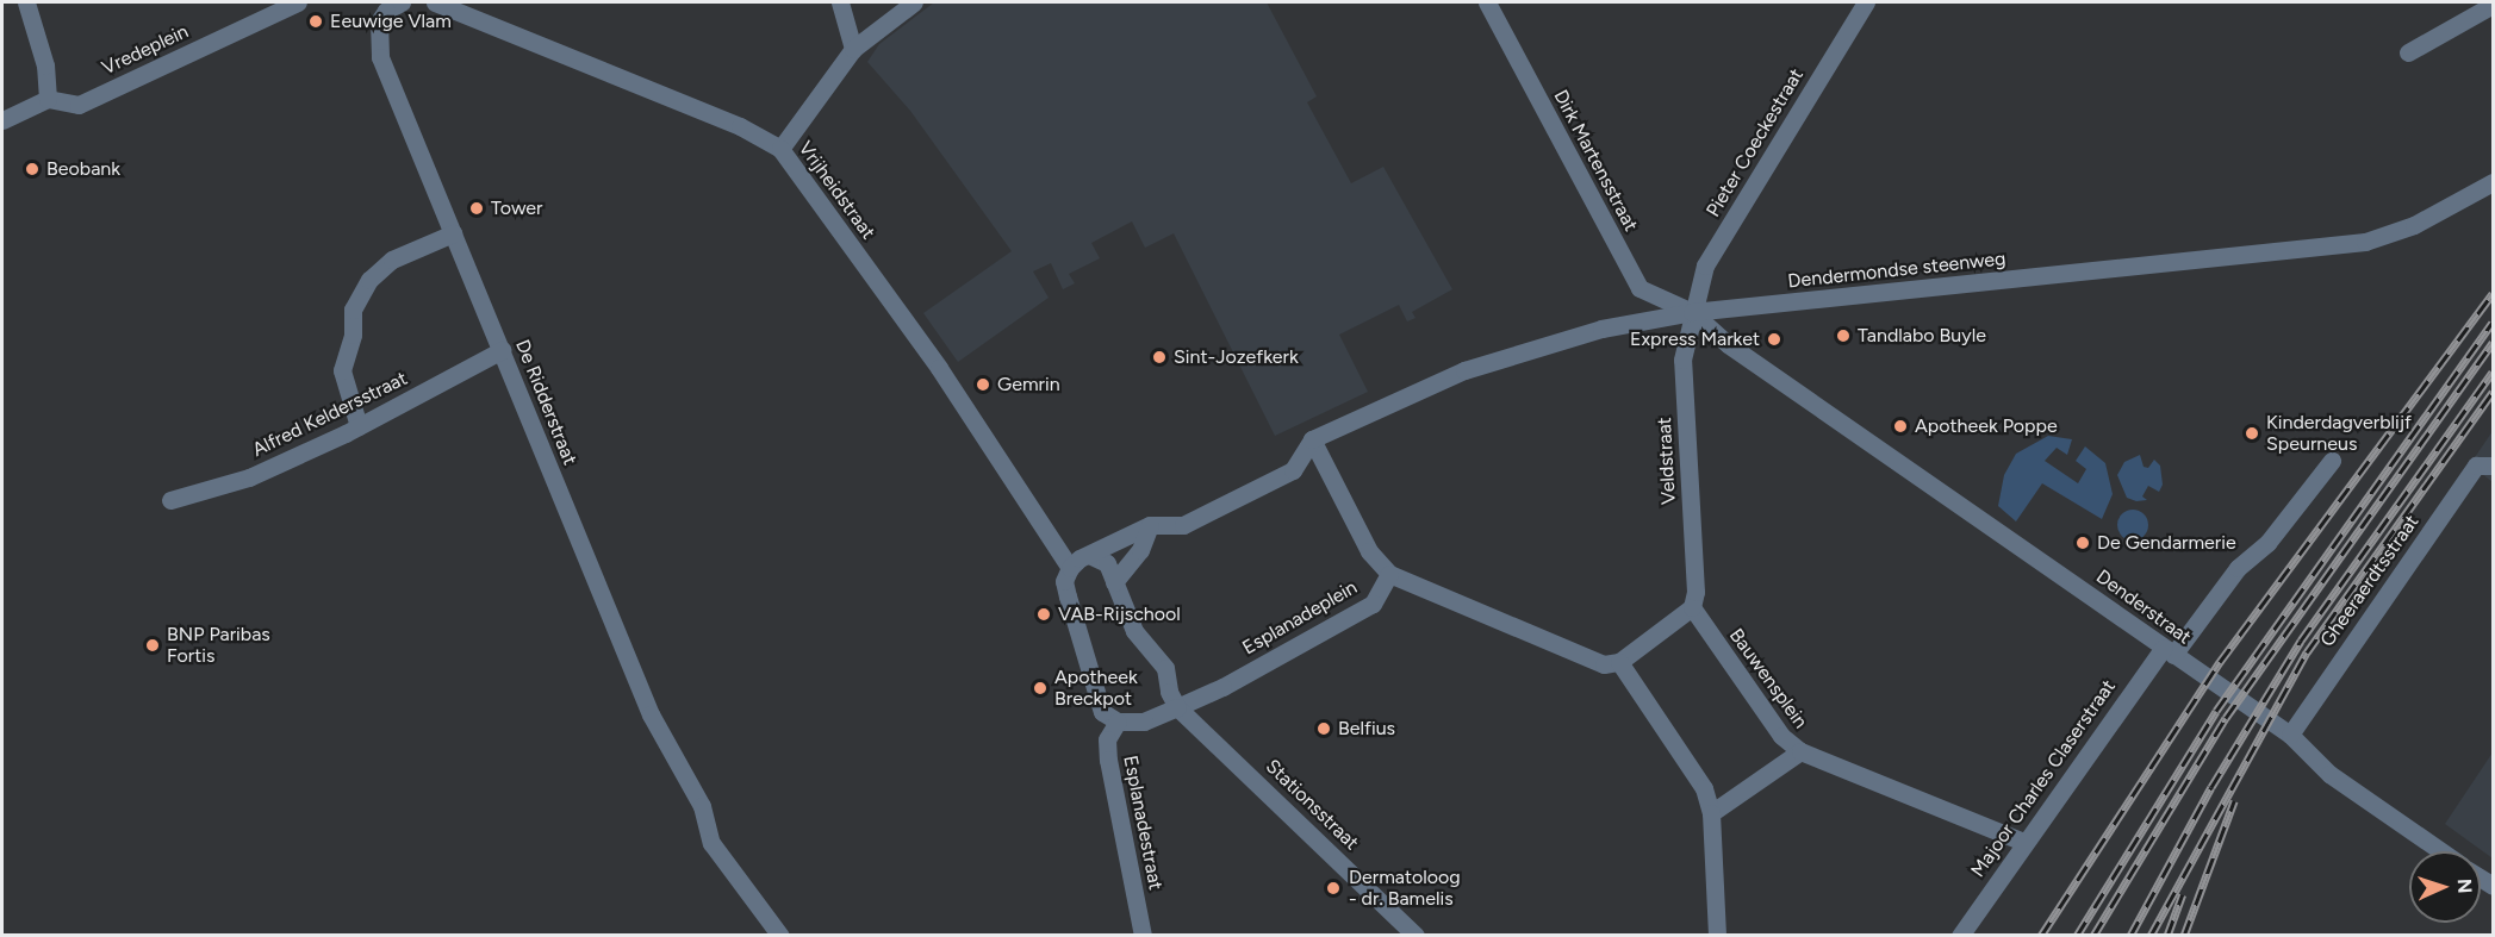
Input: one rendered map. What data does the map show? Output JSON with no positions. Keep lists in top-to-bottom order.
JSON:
{
  "streets": {
    "street": [
      "Vredeplein",
      "Pieter Coeckestraat",
      "Dirk Martensstraat",
      "Vrijheidstraat",
      "Dendermondse steenweg",
      "De Ridderstraat",
      "Alfred Keldersstraat",
      "Veldstraat",
      "Gheeraerdtsstraat",
      "Denderstraat",
      "Esplanadeplein",
      "Bauwensplein",
      "Majoor Charles Claserstraat",
      "Stationsstraat",
      "Esplanadestraat"
    ]
  },
  "crossings": [
    ["Pieter Coeckestraat", "Dirk Martensstraat"],
    ["Pieter Coeckestraat", "Dendermondse steenweg"],
    ["Pieter Coeckestraat", "Veldstraat"],
    ["Pieter Coeckestraat", "Denderstraat"],
    ["Dirk Martensstraat", "Dendermondse steenweg"],
    ["Dirk Martensstraat", "Veldstraat"],
    ["Dirk Martensstraat", "Denderstraat"],
    ["Dendermondse steenweg", "Veldstraat"],
    ["Dendermondse steenweg", "Denderstraat"],
    ["De Ridderstraat", "Alfred Keldersstraat"],
    ["Veldstraat", "Denderstraat"],
    ["Veldstraat", "Bauwensplein"],
    ["Gheeraerdtsstraat", "Denderstraat"],
    ["Denderstraat", "Majoor Charles Claserstraat"],
    ["Esplanadeplein", "Stationsstraat"],
    ["Esplanadeplein", "Esplanadestraat"]
  ],
  "places": [
    "Eeuwige Vlam",
    "Beobank",
    "Tower",
    "Tandlabo Buyle",
    "Express Market",
    "Sint-Jozefkerk",
    "Gemrin",
    "Apotheek Poppe",
    "Kinderdagverblijf Speurneus",
    "De Gendarmerie",
    "VAB-Rijschool",
    "BNP Paribas Fortis",
    "Apotheek Breckpot",
    "Belfius",
    "Dermatoloog - dr. Bamelis"
  ],
  "north": "right"
}
